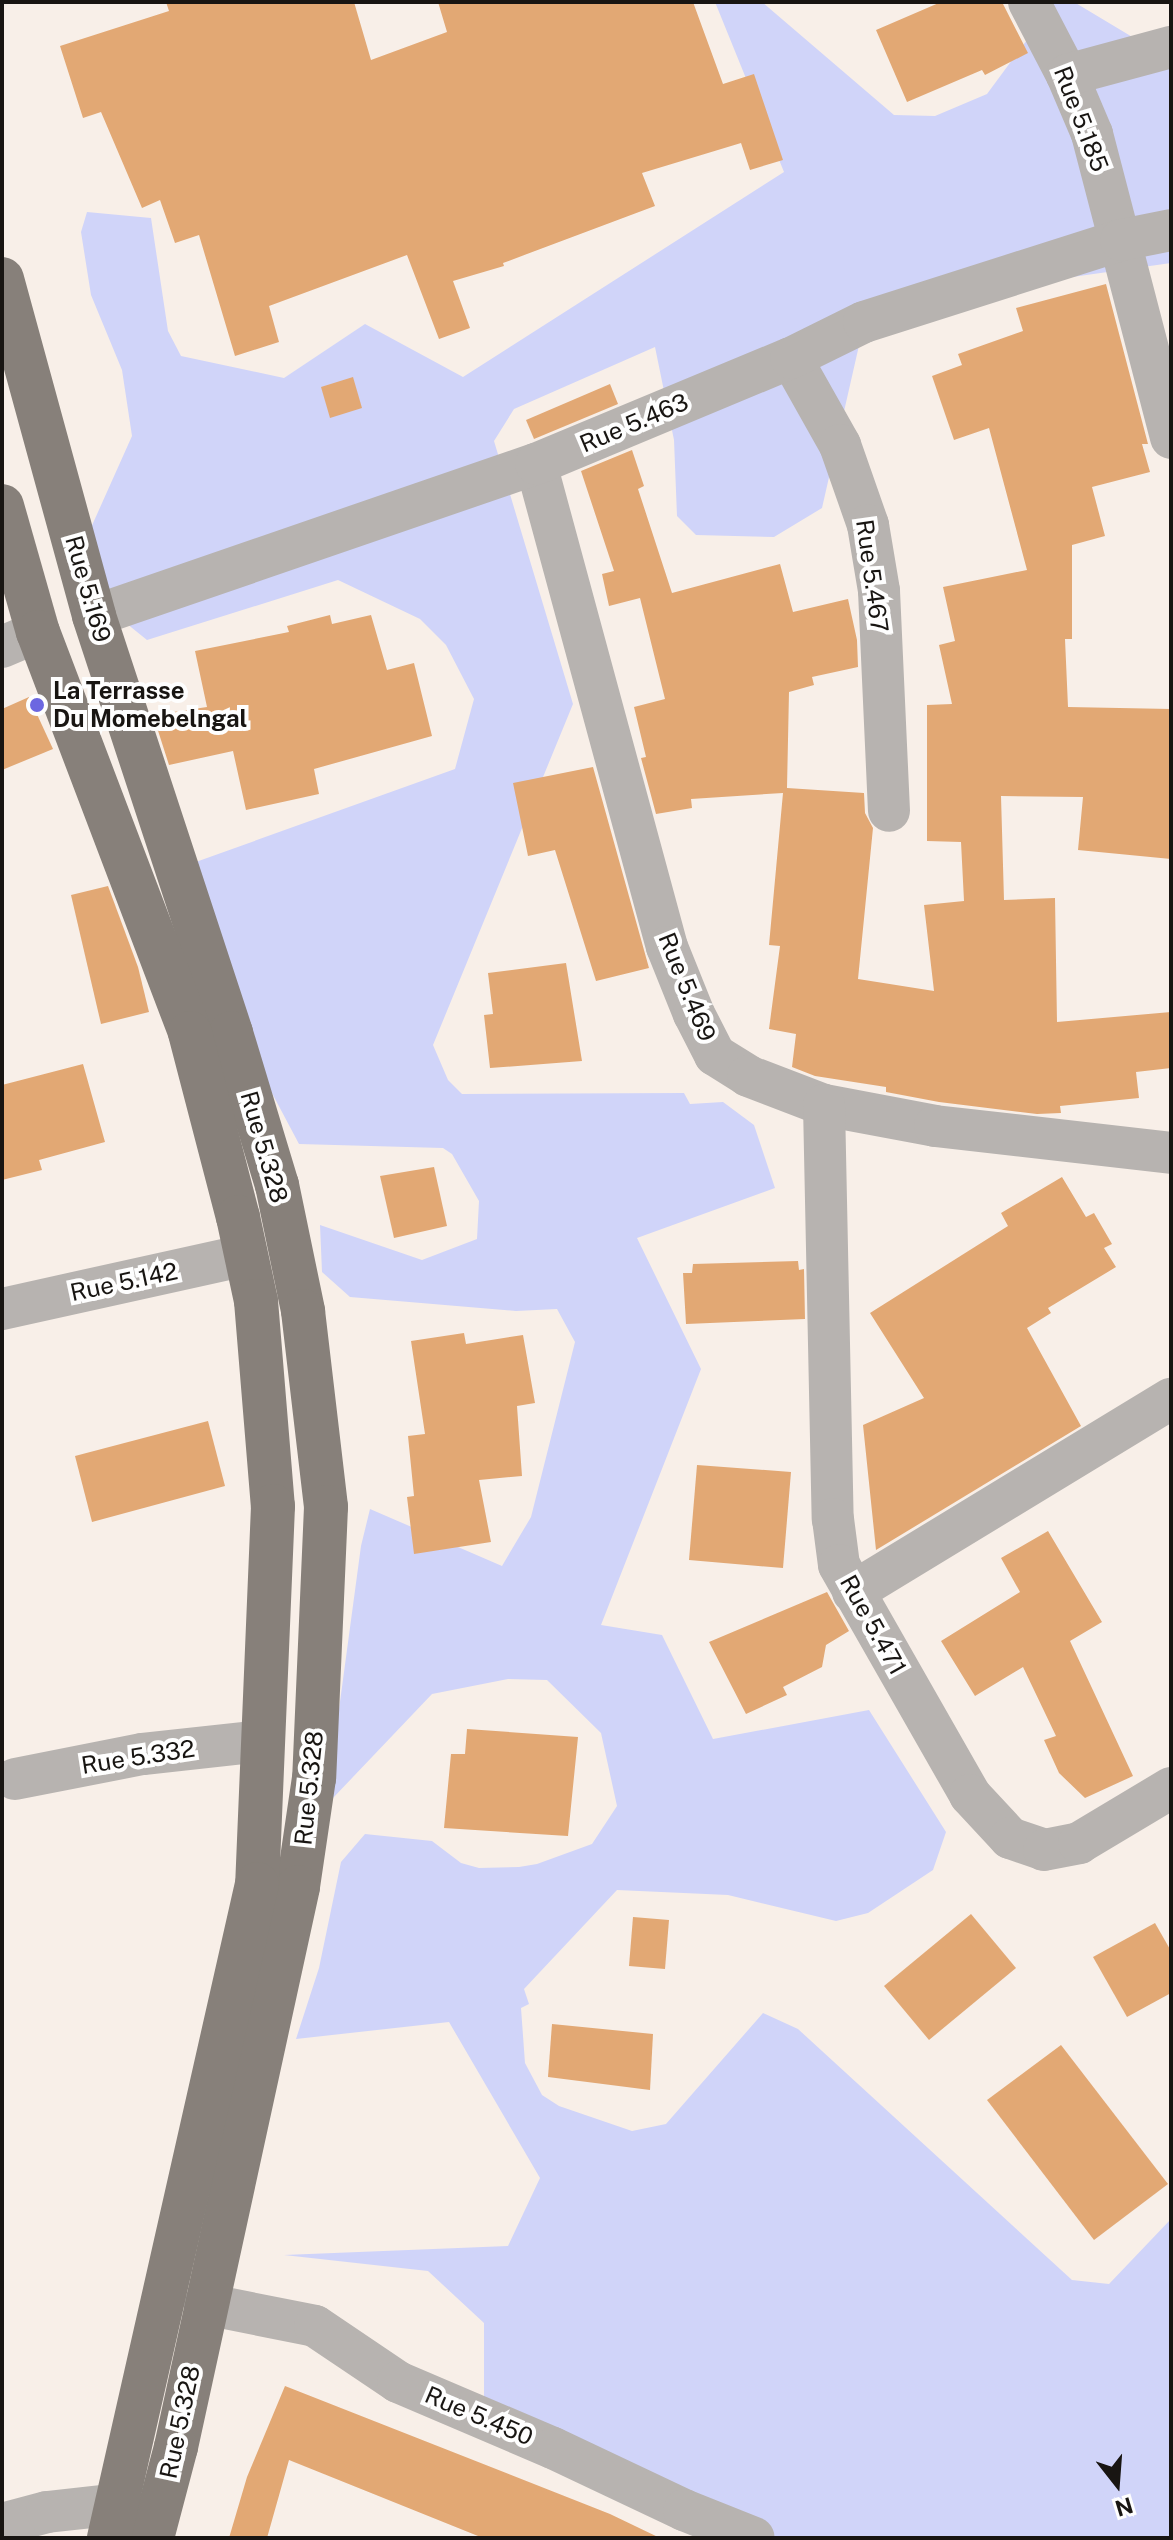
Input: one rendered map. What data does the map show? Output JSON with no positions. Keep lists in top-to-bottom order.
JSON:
{
  "streets": {
    "main road": ["Rue 5.169", "Rue 5.328"],
    "street": [
      "Rue 5.185",
      "Rue 5.463",
      "Rue 5.467",
      "Rue 5.469",
      "Rue 5.142",
      "Rue 5.471",
      "Rue 5.332",
      "Rue 5.450"
    ]
  },
  "crossings": [
    ["Rue 5.185", "Rue 5.463"],
    ["Rue 5.463", "Rue 5.467"],
    ["Rue 5.463", "Rue 5.169"],
    ["Rue 5.463", "Rue 5.469"],
    ["Rue 5.169", "Rue 5.328"],
    ["Rue 5.469", "Rue 5.471"],
    ["Rue 5.328", "Rue 5.142"],
    ["Rue 5.328", "Rue 5.332"],
    ["Rue 5.328", "Rue 5.450"]
  ],
  "places": ["La Terrasse Du Momebelngal"],
  "north": "bottom"
}
